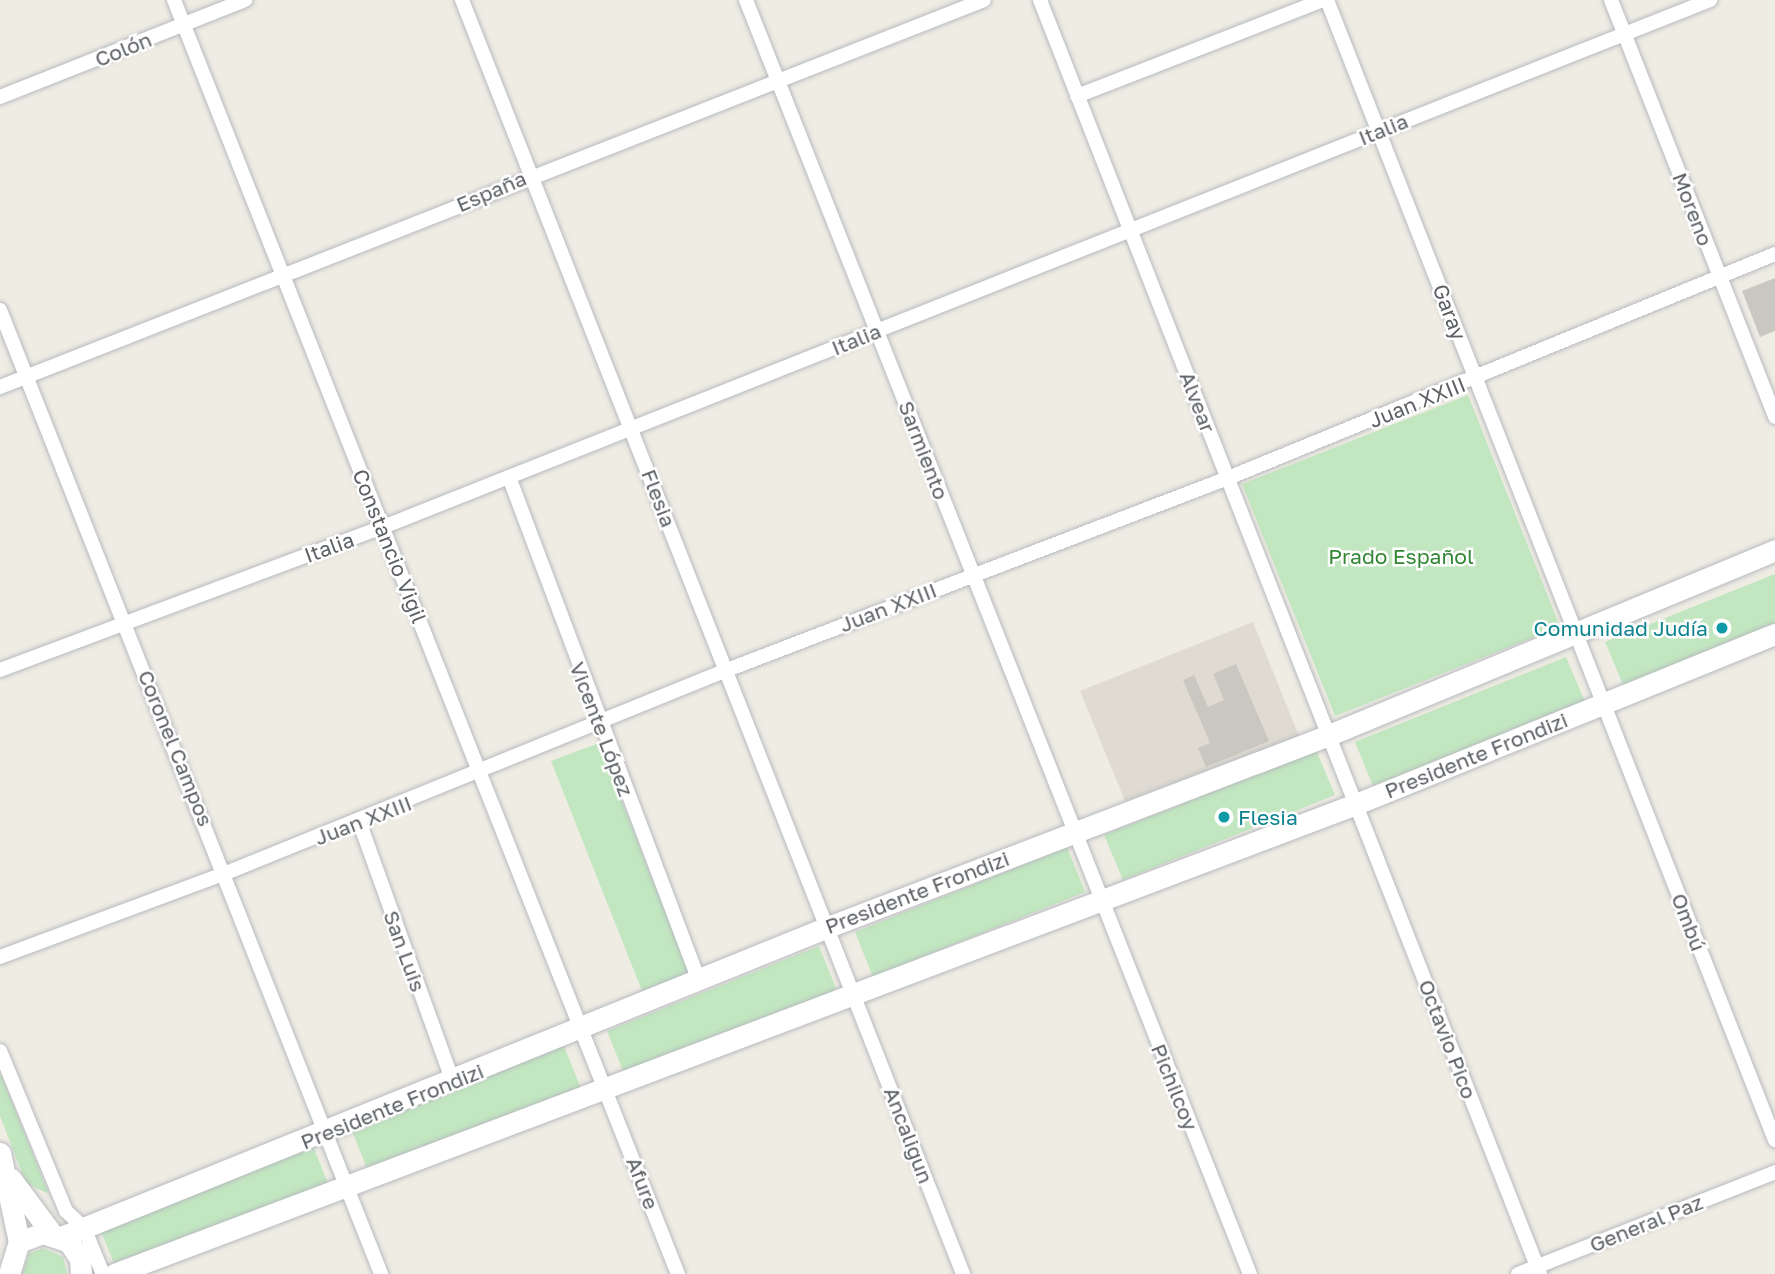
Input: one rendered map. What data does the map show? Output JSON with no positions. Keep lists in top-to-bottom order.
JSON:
{
  "streets": {
    "main road": ["Presidente Frondizi"],
    "street": [
      "Colón",
      "Italia",
      "España",
      "Moreno",
      "Garay",
      "Alvear",
      "Juan XXIII",
      "Sarmiento",
      "Flesia",
      "Constancio Vigil",
      "Vicente López",
      "Coronel Campos",
      "Ombú",
      "San Luis",
      "Octavio Pico",
      "Pichilcoy",
      "Ancaligun",
      "Afure",
      "General Paz"
    ]
  },
  "crossings": [
    ["Colón", "Constancio Vigil"],
    ["Italia", "Moreno"],
    ["Italia", "Garay"],
    ["Italia", "Alvear"],
    ["Italia", "Sarmiento"],
    ["Italia", "Flesia"],
    ["Italia", "Constancio Vigil"],
    ["Italia", "Vicente López"],
    ["Italia", "Coronel Campos"],
    ["España", "Sarmiento"],
    ["España", "Flesia"],
    ["España", "Constancio Vigil"],
    ["España", "Coronel Campos"],
    ["Moreno", "Juan XXIII"],
    ["Garay", "Juan XXIII"],
    ["Garay", "Presidente Frondizi"],
    ["Garay", "Ombú"],
    ["Alvear", "Juan XXIII"],
    ["Alvear", "Presidente Frondizi"],
    ["Alvear", "Octavio Pico"],
    ["Juan XXIII", "Sarmiento"],
    ["Juan XXIII", "Flesia"],
    ["Juan XXIII", "Constancio Vigil"],
    ["Juan XXIII", "Vicente López"],
    ["Juan XXIII", "Coronel Campos"],
    ["Juan XXIII", "San Luis"],
    ["Sarmiento", "Presidente Frondizi"],
    ["Sarmiento", "Pichilcoy"],
    ["Flesia", "Presidente Frondizi"],
    ["Flesia", "Ancaligun"],
    ["Constancio Vigil", "Presidente Frondizi"],
    ["Constancio Vigil", "Afure"],
    ["Vicente López", "Presidente Frondizi"],
    ["Coronel Campos", "Presidente Frondizi"],
    ["Presidente Frondizi", "Ombú"],
    ["Presidente Frondizi", "San Luis"],
    ["Presidente Frondizi", "Octavio Pico"],
    ["Presidente Frondizi", "Pichilcoy"],
    ["Presidente Frondizi", "Ancaligun"],
    ["Presidente Frondizi", "Afure"],
    ["Octavio Pico", "General Paz"]
  ],
  "parks": ["Prado Español"],
  "places": ["Comunidad Judía", "Flesia"]
}
